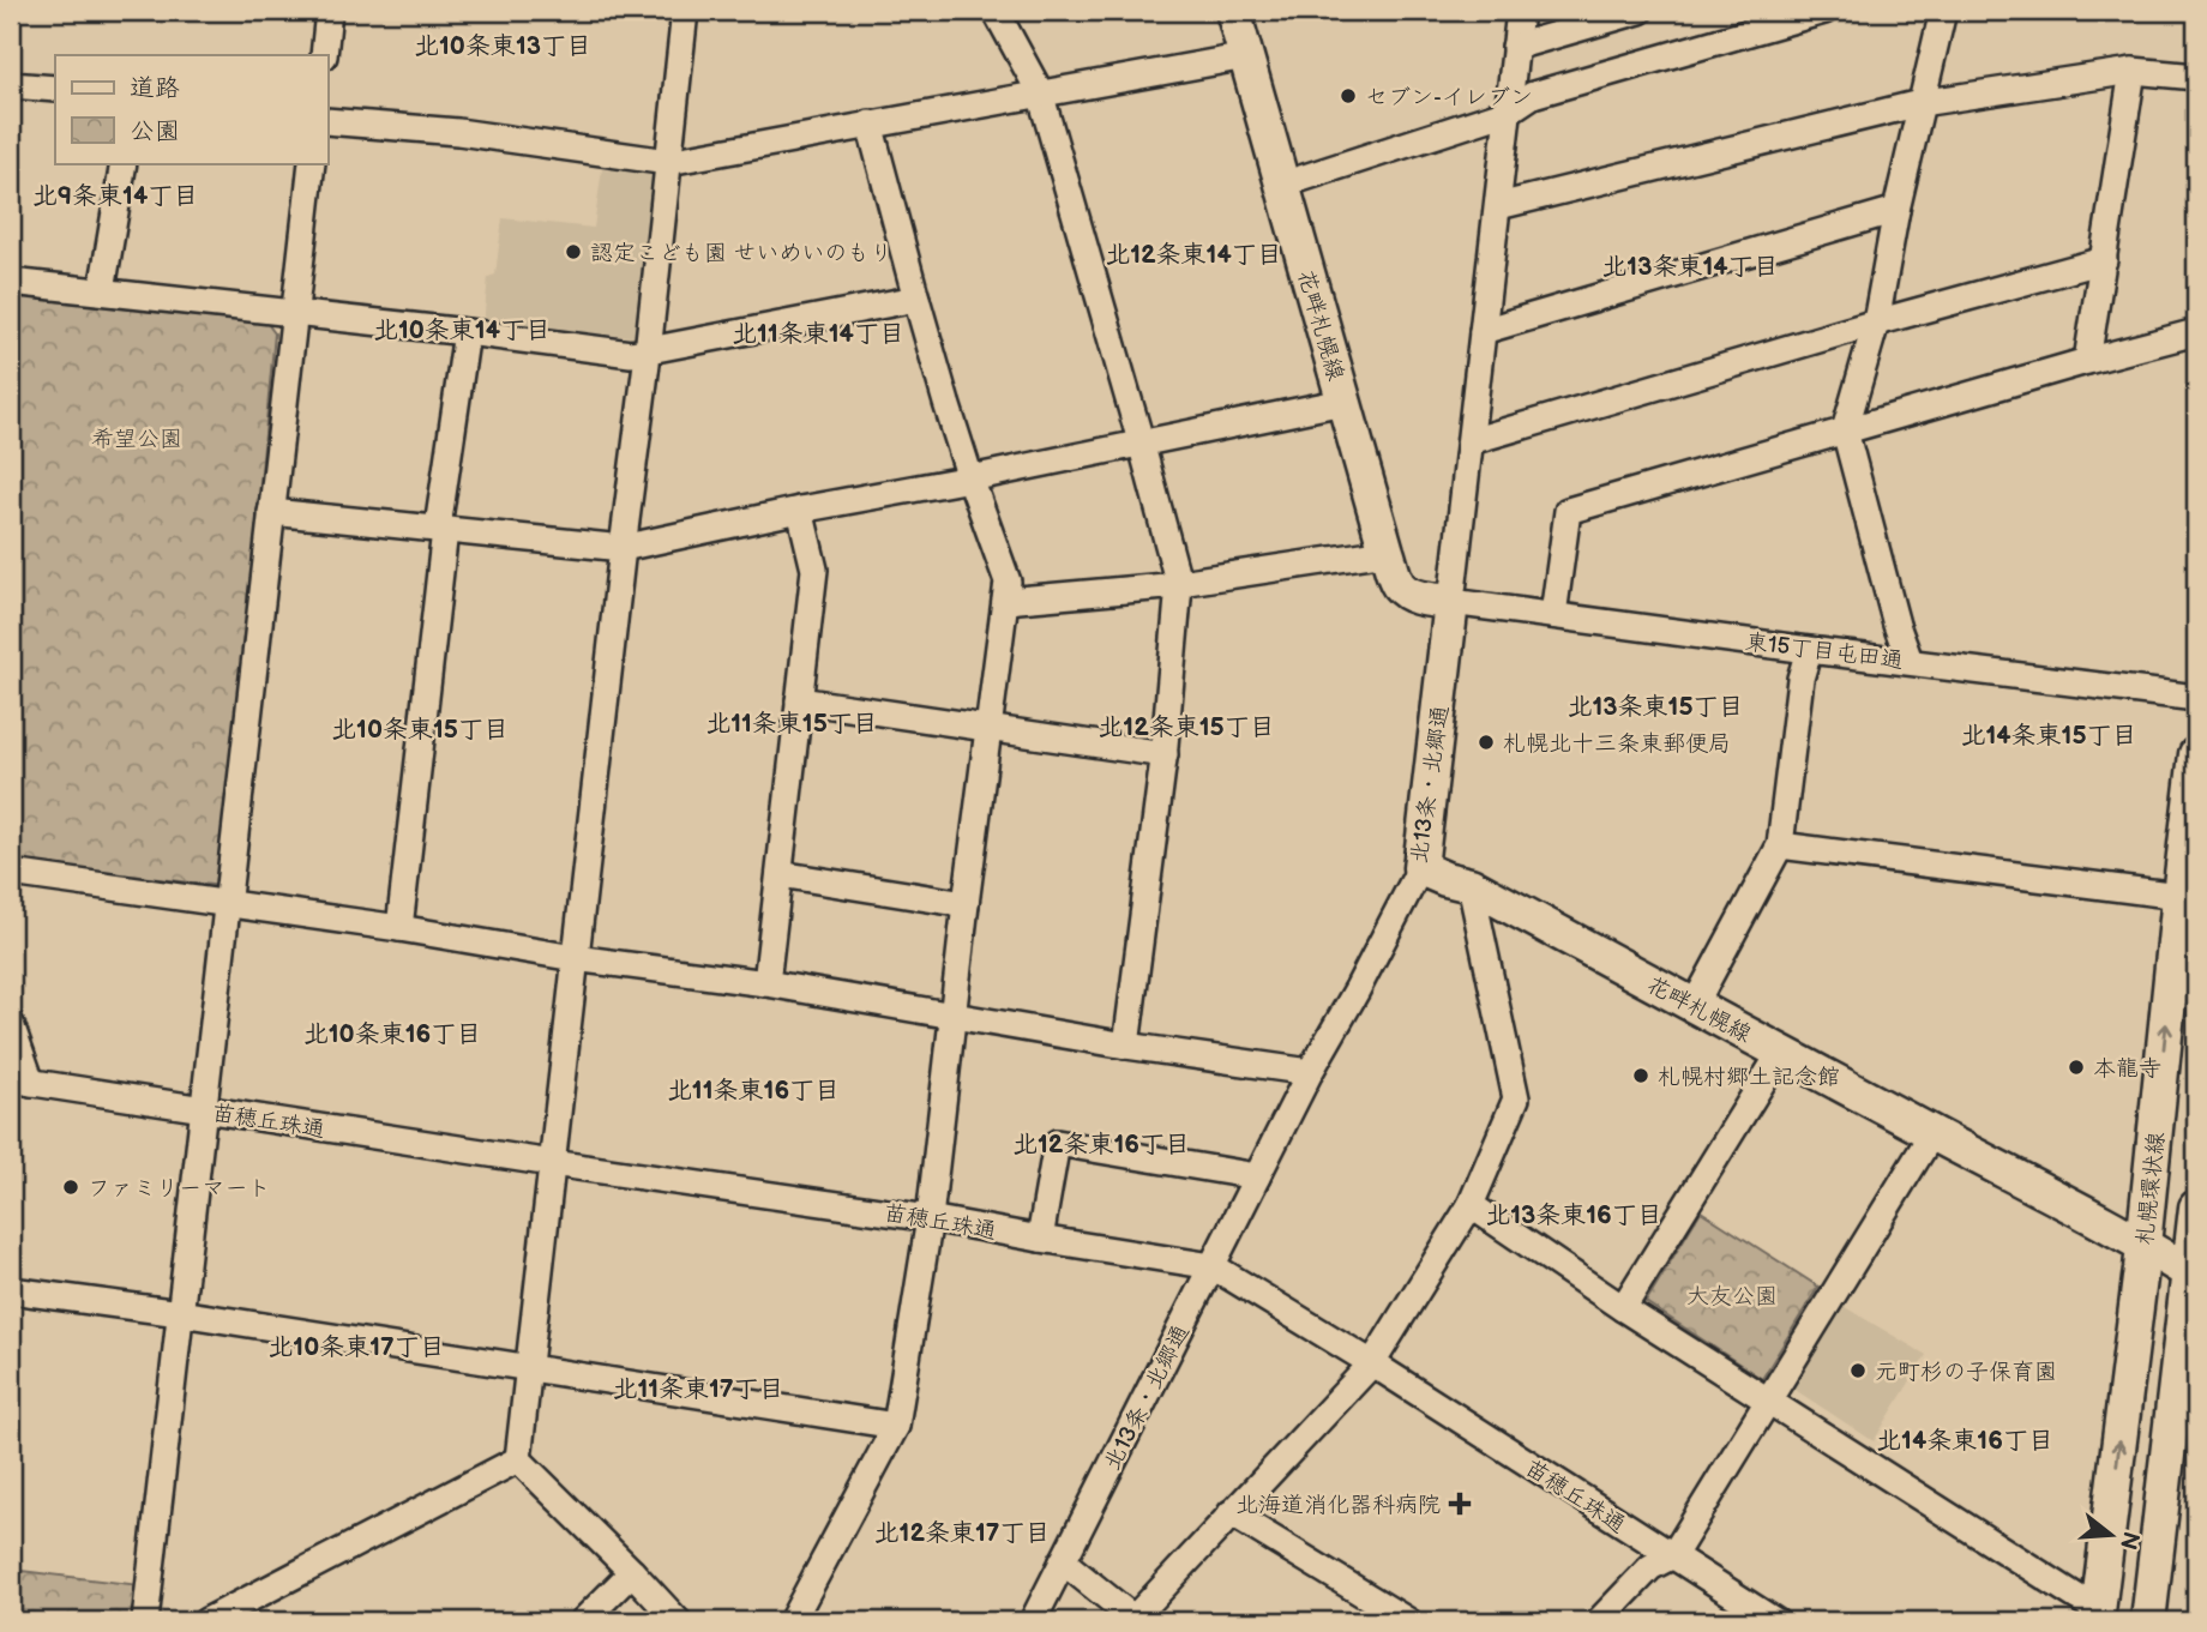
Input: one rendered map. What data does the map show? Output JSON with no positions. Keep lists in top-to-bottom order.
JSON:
{
  "streets": {
    "main road": ["花畔札幌線", "北13条・北郷通", "札幌環状線"],
    "street": ["東15丁目屯田通", "苗穂丘珠通"]
  },
  "crossings": [
    ["花畔札幌線", "東15丁目屯田通"],
    ["花畔札幌線", "北13条・北郷通"],
    ["花畔札幌線", "札幌環状線"],
    ["東15丁目屯田通", "北13条・北郷通"],
    ["北13条・北郷通", "苗穂丘珠通"]
  ],
  "districts": [
    "北10条東13丁目",
    "北9条東14丁目",
    "北12条東14丁目",
    "北13条東14丁目",
    "北10条東14丁目",
    "北11条東14丁目",
    "北13条東15丁目",
    "北11条東15丁目",
    "北12条東15丁目",
    "北10条東15丁目",
    "北14条東15丁目",
    "北10条東16丁目",
    "北11条東16丁目",
    "北12条東16丁目",
    "北13条東16丁目",
    "北10条東17丁目",
    "北11条東17丁目",
    "北14条東16丁目",
    "北12条東17丁目"
  ],
  "parks": ["希望公園", "大友公園"],
  "places": {
    "other": [
      "セブン-イレブン",
      "認定こども園 せいめいのもり",
      "札幌北十三条東郵便局",
      "本龍寺",
      "札幌村郷土記念館",
      "ファミリーマート",
      "元町杉の子保育園"
    ],
    "health": ["北海道消化器科病院"]
  },
  "legend": ["道路", "公園"],
  "north": "right"
}
